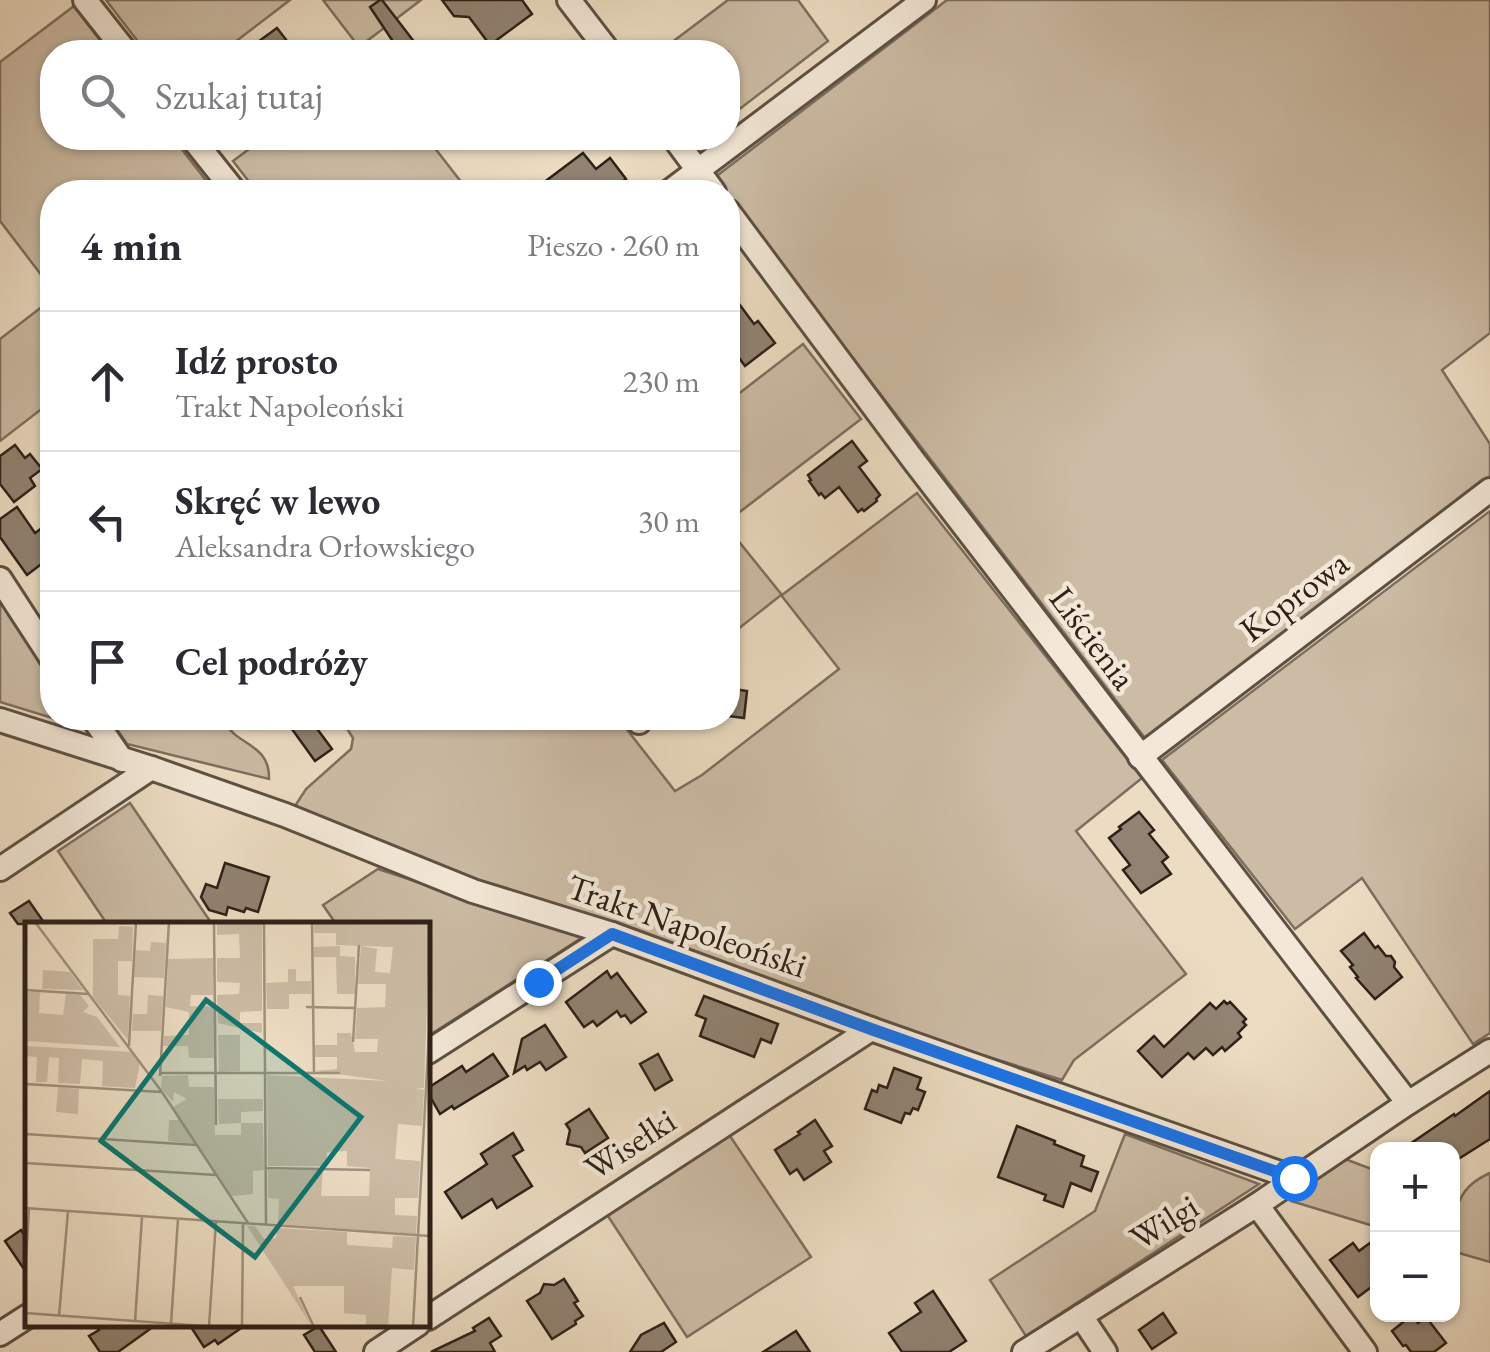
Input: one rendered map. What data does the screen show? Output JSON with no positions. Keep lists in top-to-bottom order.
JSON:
{
  "streets": {
    "street": [
      "Koprowa",
      "Liścienia",
      "Trakt Napoleoński",
      "Wisełki",
      "Wilgi"
    ]
  },
  "crossings": [
    ["Koprowa", "Liścienia"],
    ["Liścienia", "Wilgi"],
    ["Trakt Napoleoński", "Wisełki"],
    ["Trakt Napoleoński", "Wilgi"]
  ],
  "page": {
    "search": "Szukaj tutaj",
    "heading": ["4 min", "Pieszo · 260 m"],
    "list": [
      ["Idź prosto", "Trakt Napoleoński", "230 m"],
      ["Skręć w lewo", "Aleksandra Orłowskiego", "30 m"],
      "Cel podróży"
    ],
    "map_buttons": ["+", "−"]
  }
}
